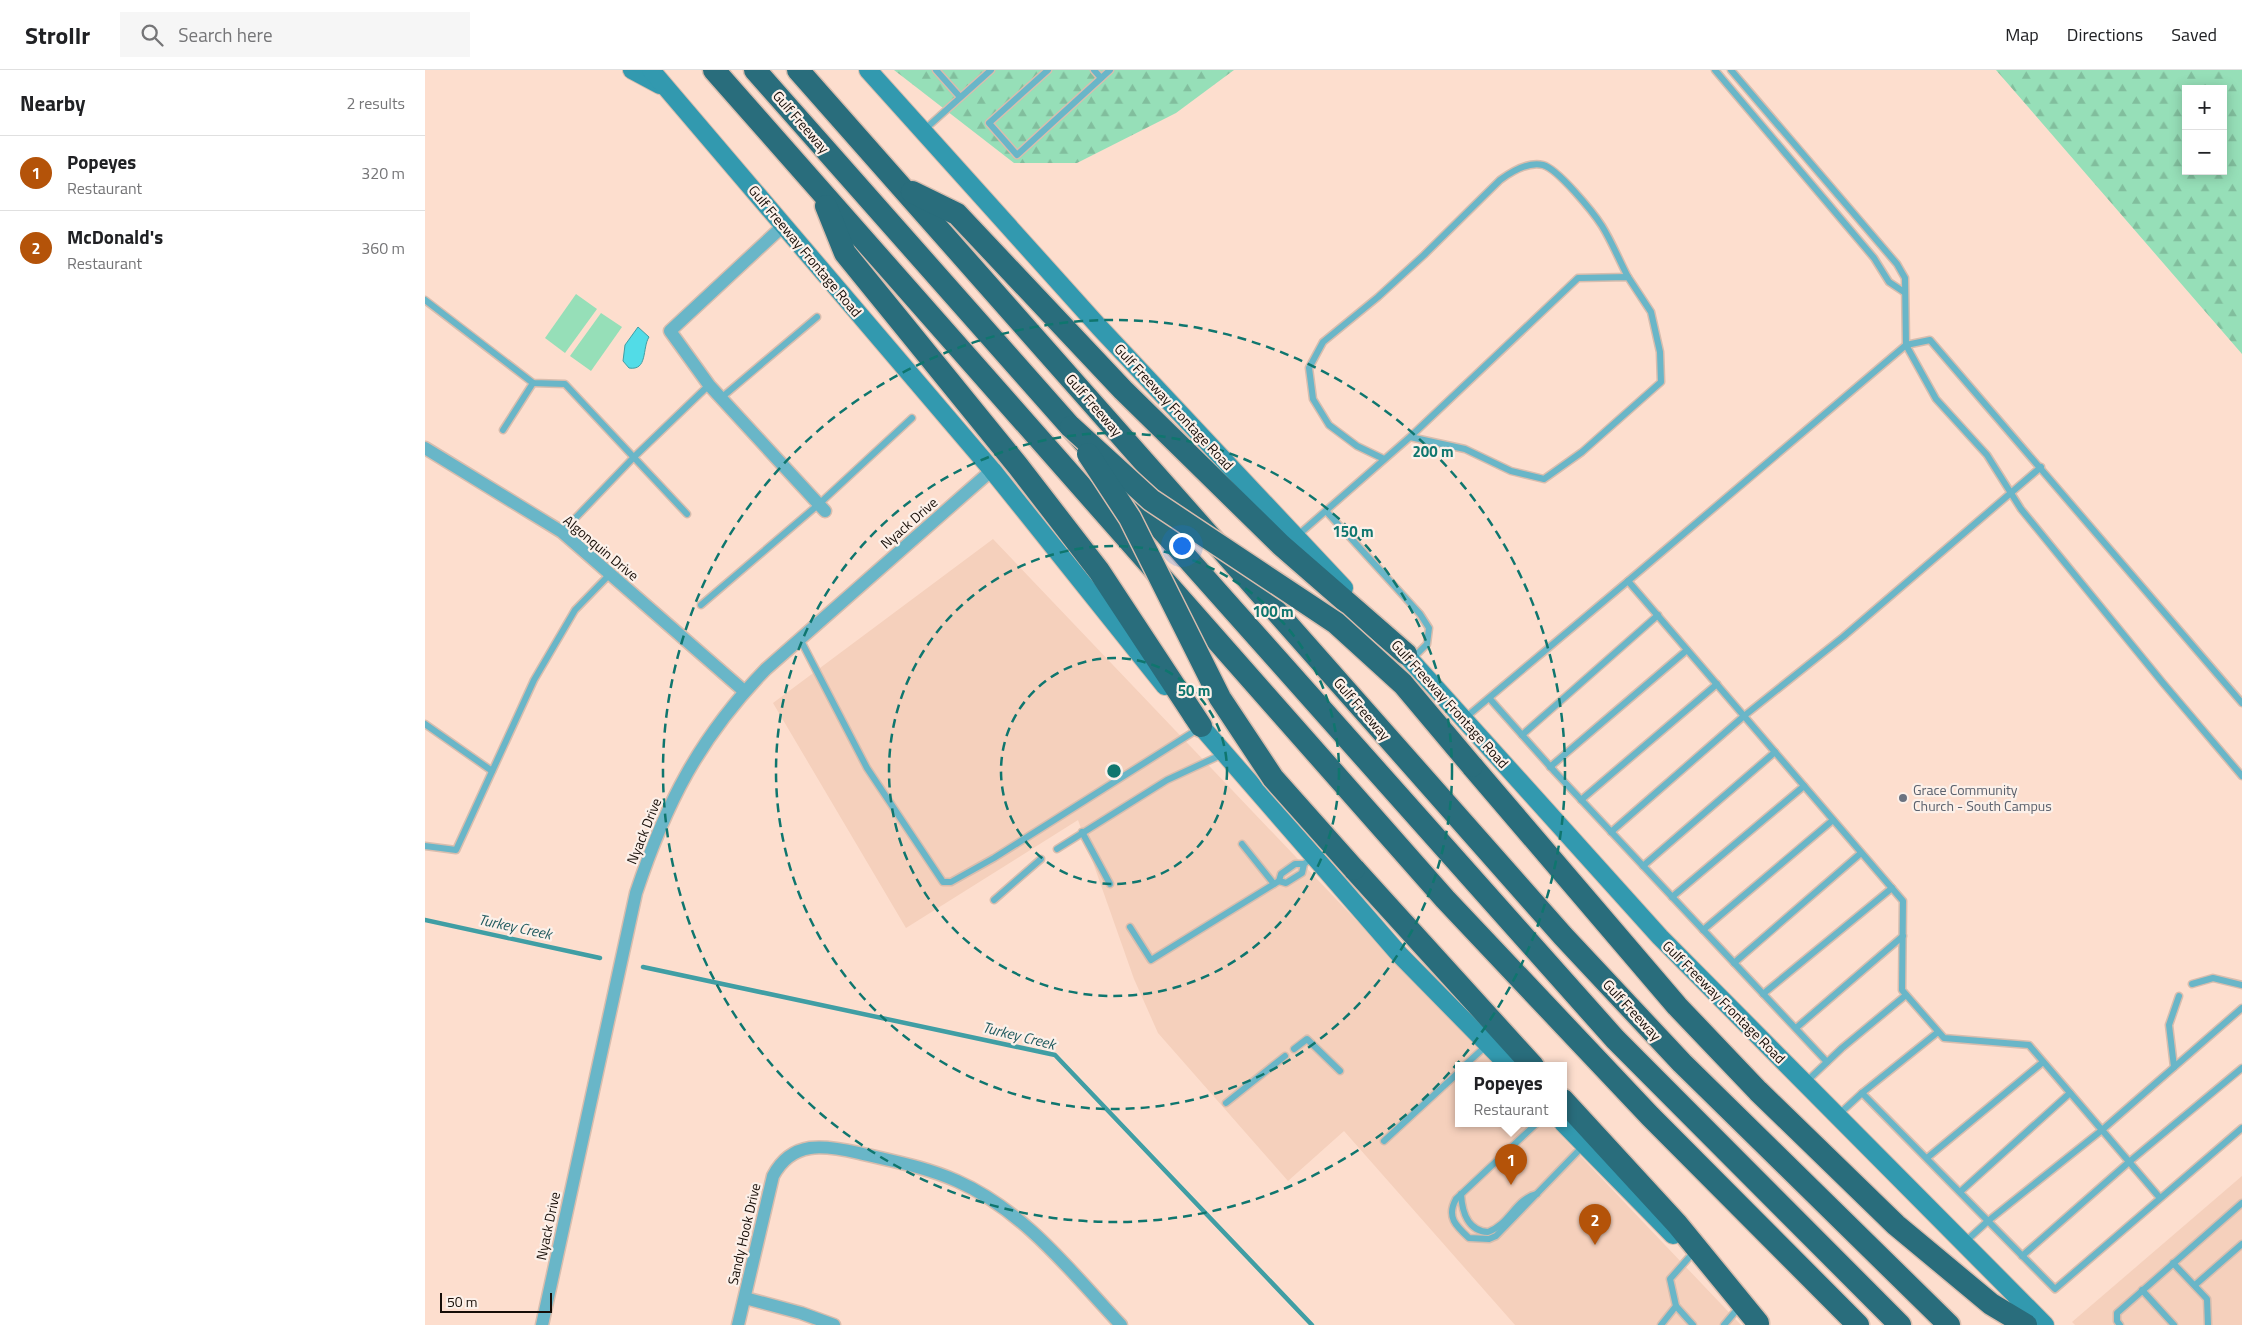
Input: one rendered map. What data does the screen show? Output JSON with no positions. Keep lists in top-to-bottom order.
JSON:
{
  "streets": {
    "highway": ["Gulf Freeway"],
    "main road": ["Gulf Freeway Frontage Road"],
    "street": ["Nyack Drive", "Algonquin Drive", "Sandy Hook Drive"]
  },
  "crossings": [
    ["Gulf Freeway Frontage Road", "Nyack Drive"],
    ["Nyack Drive", "Algonquin Drive"]
  ],
  "water": ["Turkey Creek"],
  "places": ["Grace Community Church - South Campus"],
  "scale_bar": "50 m",
  "page": {
    "header": "Strollr",
    "search": "Search here",
    "nav": ["Map", "Directions", "Saved"],
    "heading": ["Nearby", "2 results"],
    "map_buttons": ["+", "−"],
    "list": [
      {
        "mark": "1",
        "name": "Popeyes",
        "note": "Restaurant",
        "value": "320 m"
      },
      {
        "mark": "2",
        "name": "McDonald's",
        "note": "Restaurant",
        "value": "360 m"
      }
    ],
    "popup": ["Popeyes", "Restaurant"],
    "pins": ["1", "2"],
    "scale": "50 m"
  },
  "rings": [
    "200 m",
    "150 m",
    "100 m",
    "50 m"
  ]
}
